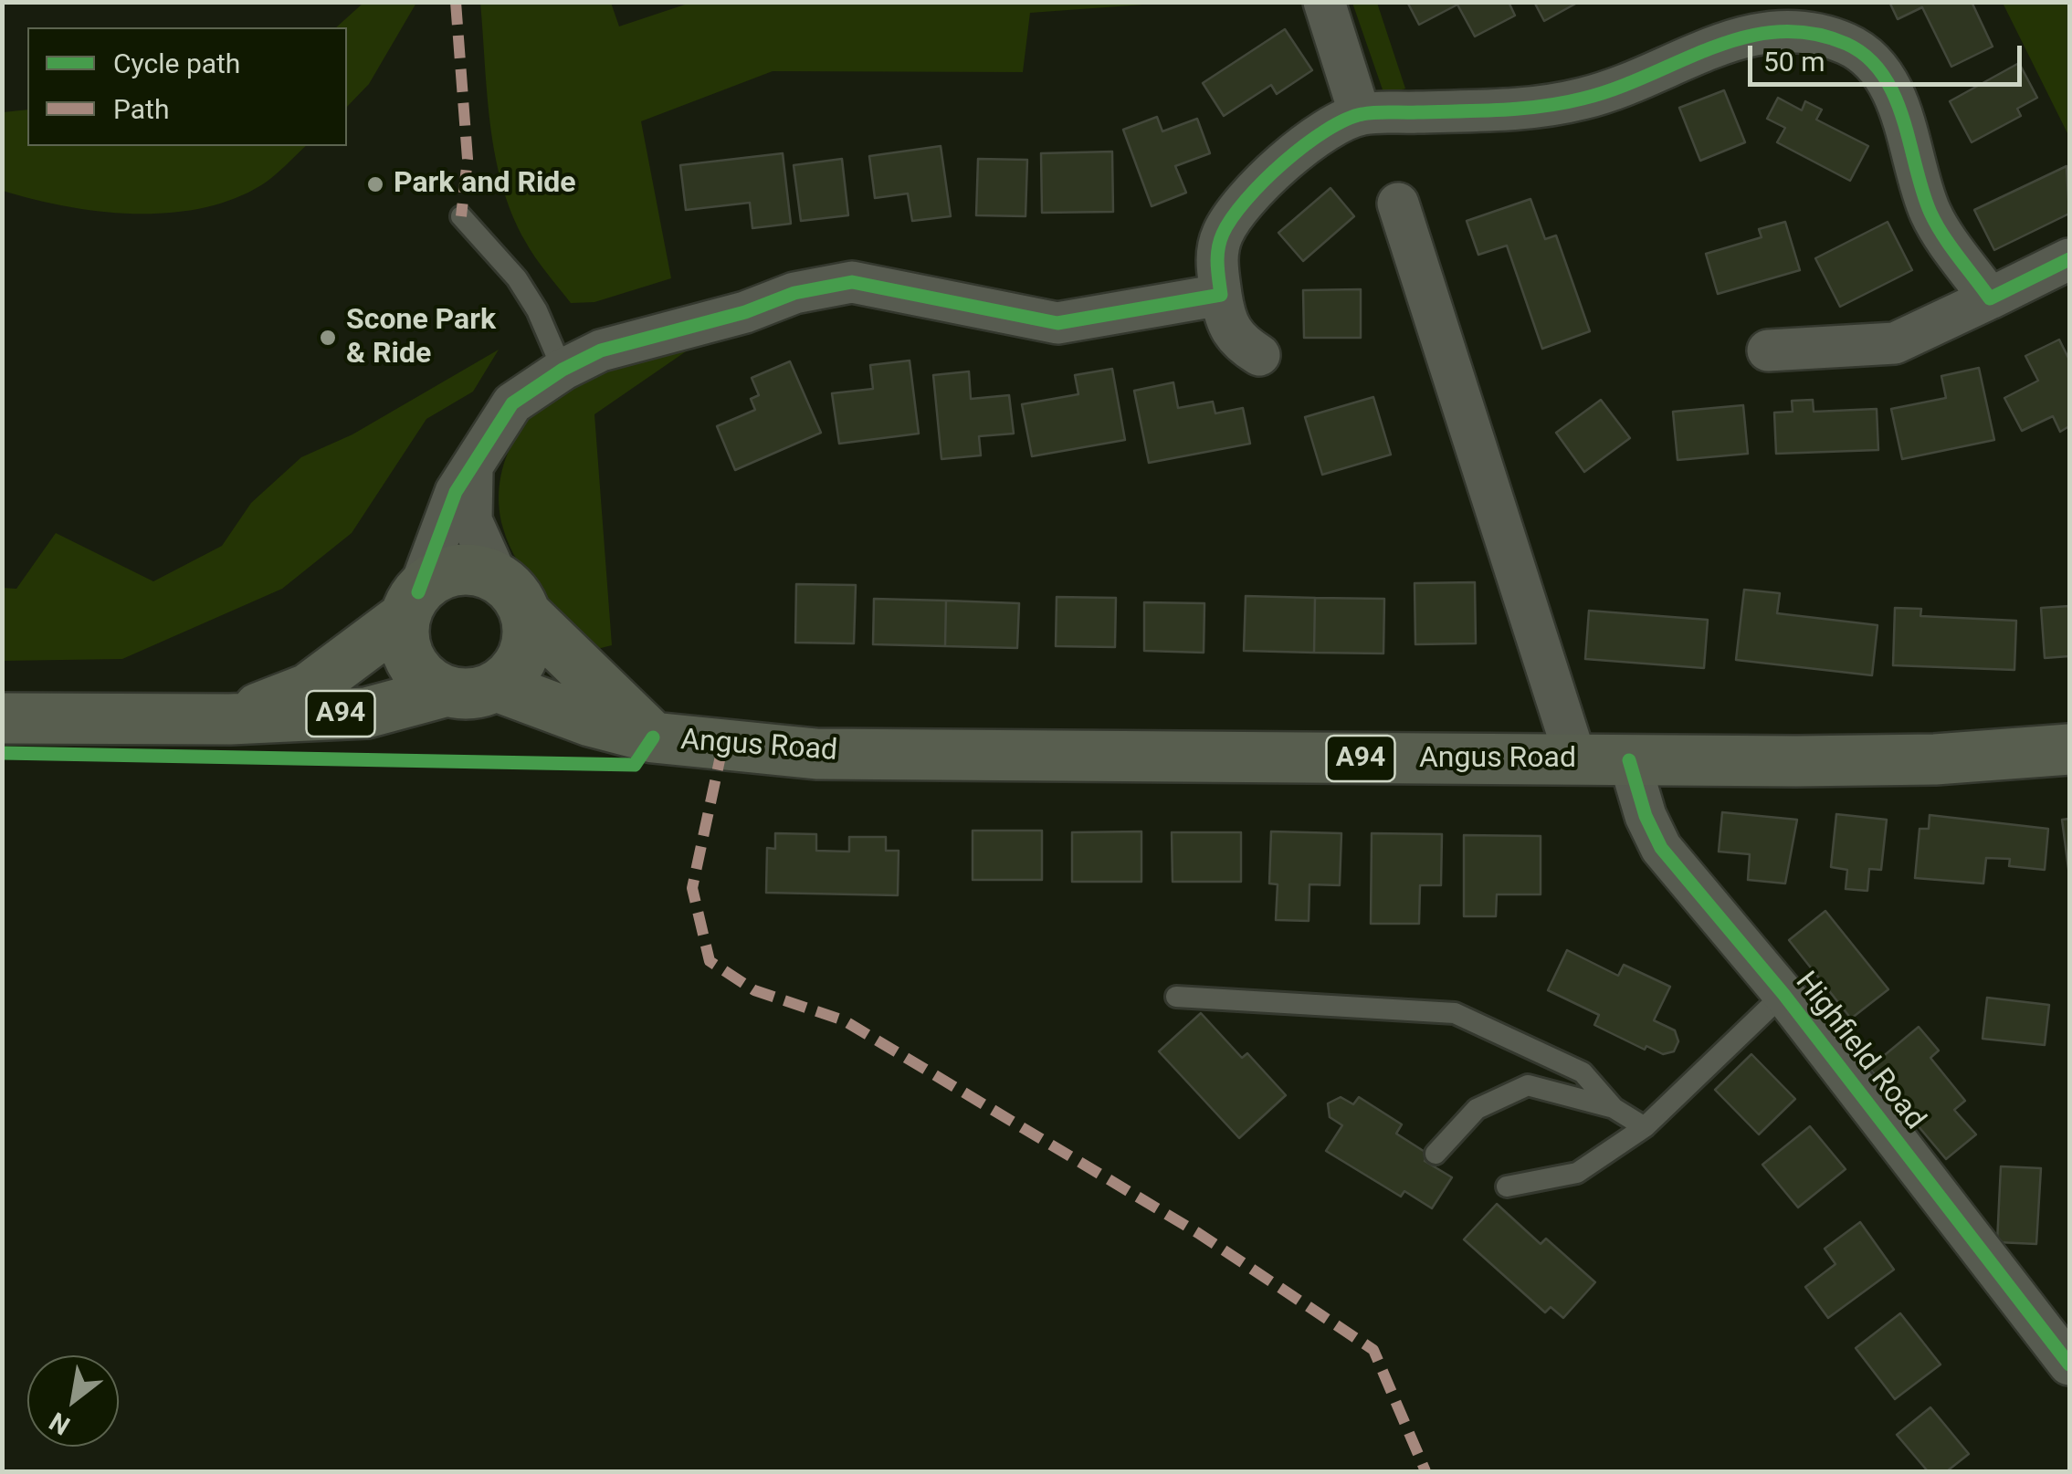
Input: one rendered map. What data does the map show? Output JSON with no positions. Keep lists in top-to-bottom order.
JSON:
{
  "streets": {
    "main road": ["A94", "Angus Road"],
    "street": ["Highfield Road"]
  },
  "crossings": [
    ["A94", "Angus Road"],
    ["Angus Road", "Highfield Road"]
  ],
  "places": ["Park and Ride", "Scone Park & Ride"],
  "legend": ["Cycle path", "Path"],
  "scale_bar": "50 m",
  "north": "bottom left"
}
